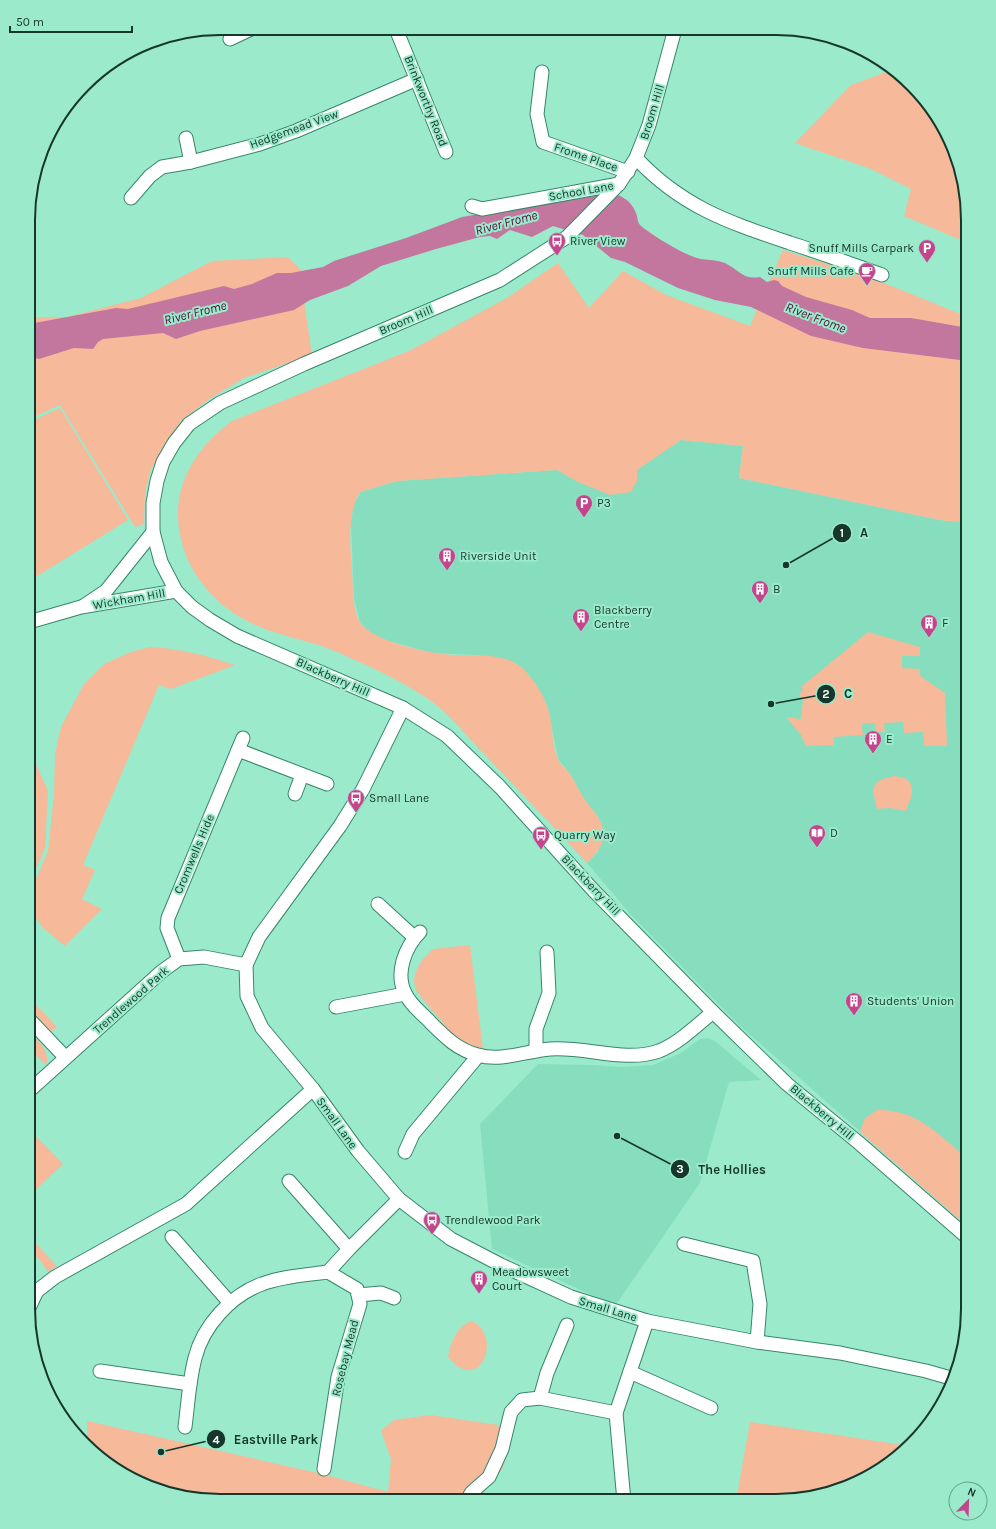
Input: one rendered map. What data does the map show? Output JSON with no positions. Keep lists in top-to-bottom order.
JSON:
{
  "streets": {
    "street": [
      "Brinkworthy Road",
      "Broom Hill",
      "Hedgemead View",
      "Frome Place",
      "School Lane",
      "Wickham Hill",
      "Blackberry Hill",
      "Cromwells Hide",
      "Trendlewood Park",
      "Small Lane",
      "Rosebay Mead"
    ]
  },
  "crossings": [
    ["Brinkworthy Road", "Hedgemead View"],
    ["Broom Hill", "Frome Place"],
    ["Broom Hill", "School Lane"],
    ["Broom Hill", "Wickham Hill"],
    ["Broom Hill", "Blackberry Hill"],
    ["Wickham Hill", "Blackberry Hill"],
    ["Cromwells Hide", "Trendlewood Park"]
  ],
  "water": ["River Frome"],
  "places": {
    "bus stop": [
      "River View",
      "Small Lane",
      "Quarry Way",
      "Trendlewood Park"
    ],
    "parking": ["Snuff Mills Carpark", "P3"],
    "cafe": ["Snuff Mills Cafe"],
    "other": [
      "A",
      "C",
      "The Hollies",
      "Eastville Park"
    ],
    "building": [
      "Riverside Unit",
      "B",
      "Blackberry Centre",
      "F",
      "E",
      "Students' Union",
      "Meadowsweet Court"
    ],
    "library": ["D"]
  },
  "scale_bar": "50 m",
  "north": "top right"
}
